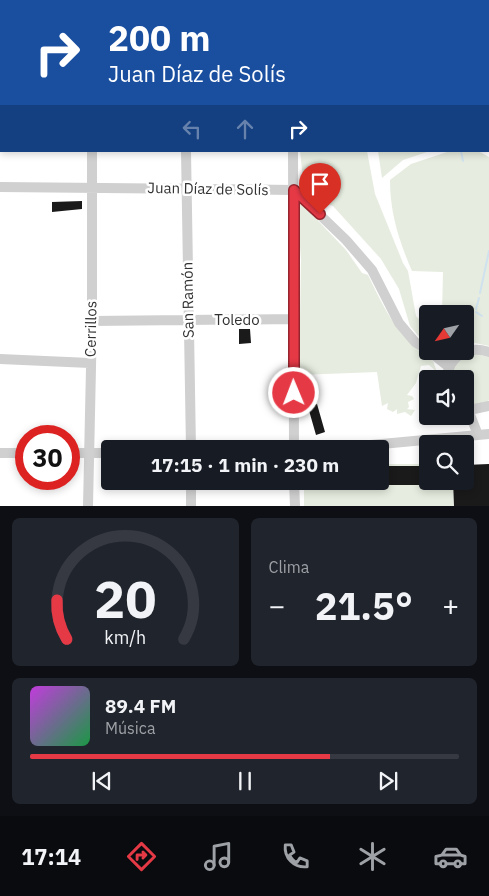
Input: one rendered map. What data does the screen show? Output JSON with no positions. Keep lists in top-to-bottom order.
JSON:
{
  "streets": {
    "street": [
      "Juan Díaz de Solís",
      "San Ramón",
      "Toledo",
      "Cerrillos"
    ]
  },
  "crossings": [
    ["Juan Díaz de Solís", "San Ramón"],
    ["Juan Díaz de Solís", "Cerrillos"],
    ["San Ramón", "Toledo"],
    ["Toledo", "Cerrillos"]
  ],
  "north": "bottom left",
  "page": {
    "turn": ["200 m", "Juan Díaz de Solís"],
    "limit": "30",
    "trip": "17:15 · 1 min · 230 m",
    "tile": "Clima",
    "heat": ["−", "21.5°", "+"],
    "song": ["89.4 FM", "Música"],
    "tabs": "17:14",
    "gauge": ["20", "km/h"]
  }
}
